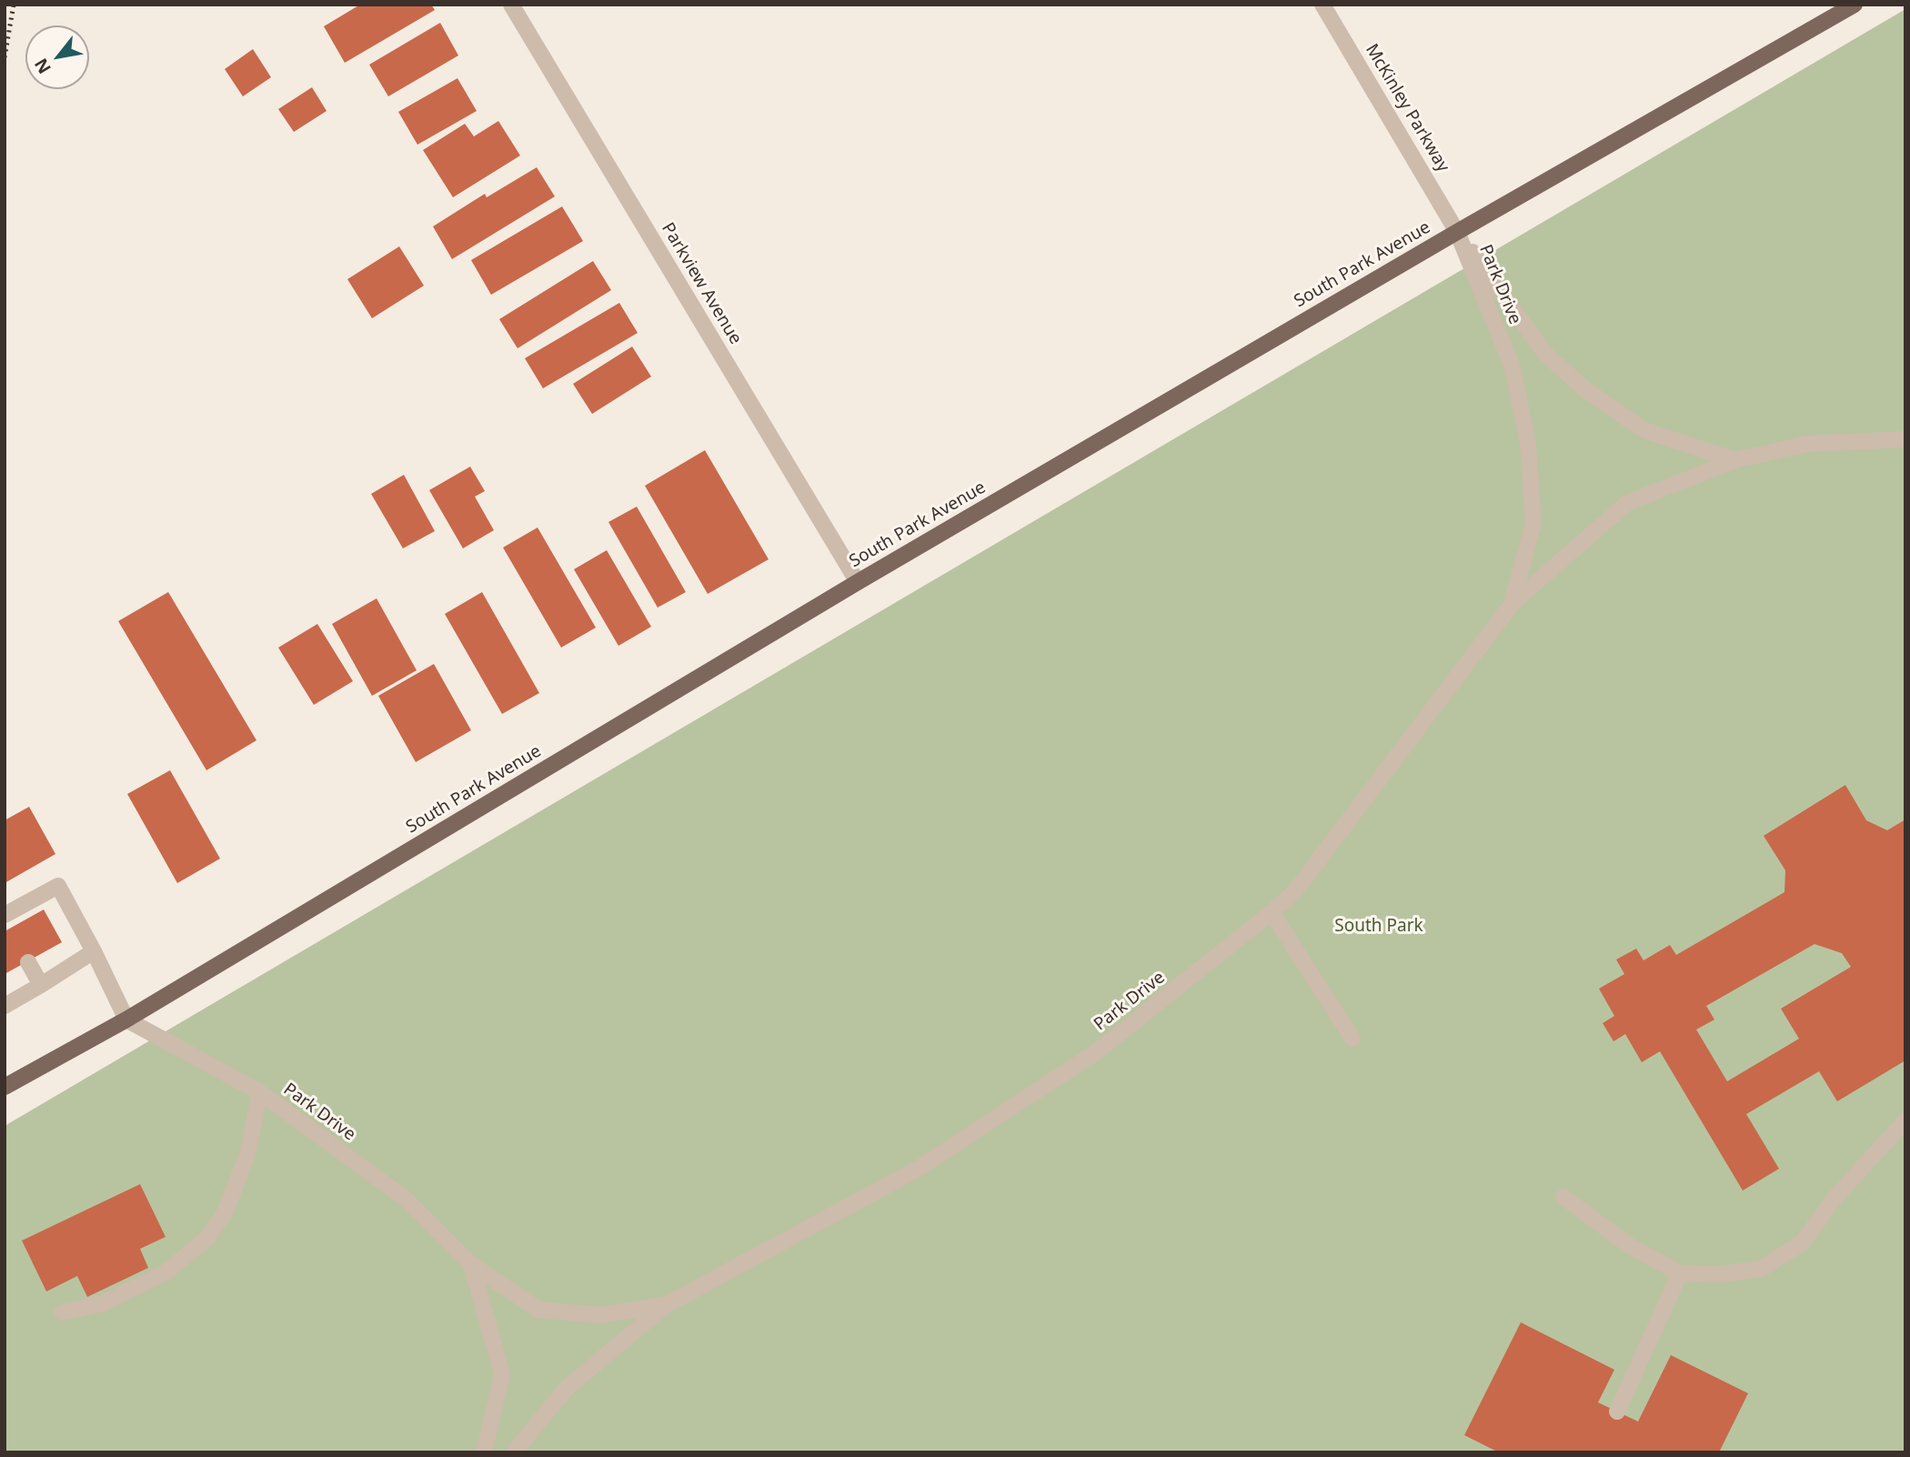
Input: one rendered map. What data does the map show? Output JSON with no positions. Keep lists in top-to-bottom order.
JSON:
{
  "streets": {
    "main road": ["South Park Avenue"],
    "street": ["McKinley Parkway", "Parkview Avenue", "Park Drive"]
  },
  "crossings": [
    ["McKinley Parkway", "South Park Avenue"],
    ["McKinley Parkway", "Park Drive"],
    ["South Park Avenue", "Parkview Avenue"],
    ["South Park Avenue", "Park Drive"]
  ],
  "parks": ["South Park"],
  "north": "bottom left"
}
